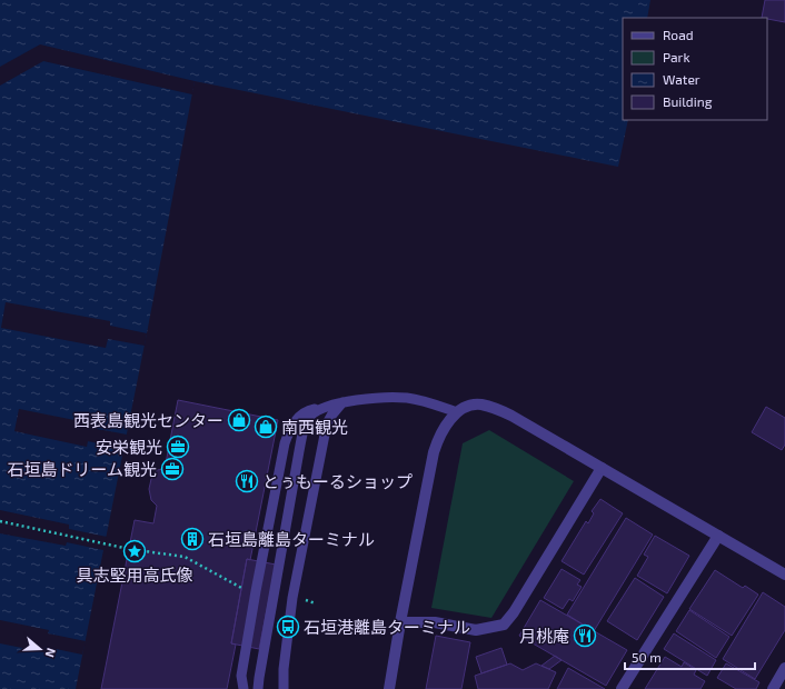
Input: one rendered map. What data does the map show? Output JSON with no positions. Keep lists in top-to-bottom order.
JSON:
{
  "places": {
    "shop": ["西表島観光センター", "南西観光"],
    "office": ["安栄観光", "石垣島ドリーム観光"],
    "restaurant": ["とぅもーるショップ", "月桃庵"],
    "building": ["石垣島離島ターミナル"],
    "place": ["具志堅用高氏像"],
    "bus stop": ["石垣港離島ターミナル"]
  },
  "legend": [
    "Road",
    "Park",
    "Water",
    "Building"
  ],
  "scale_bar": "50 m",
  "north": "right"
}
